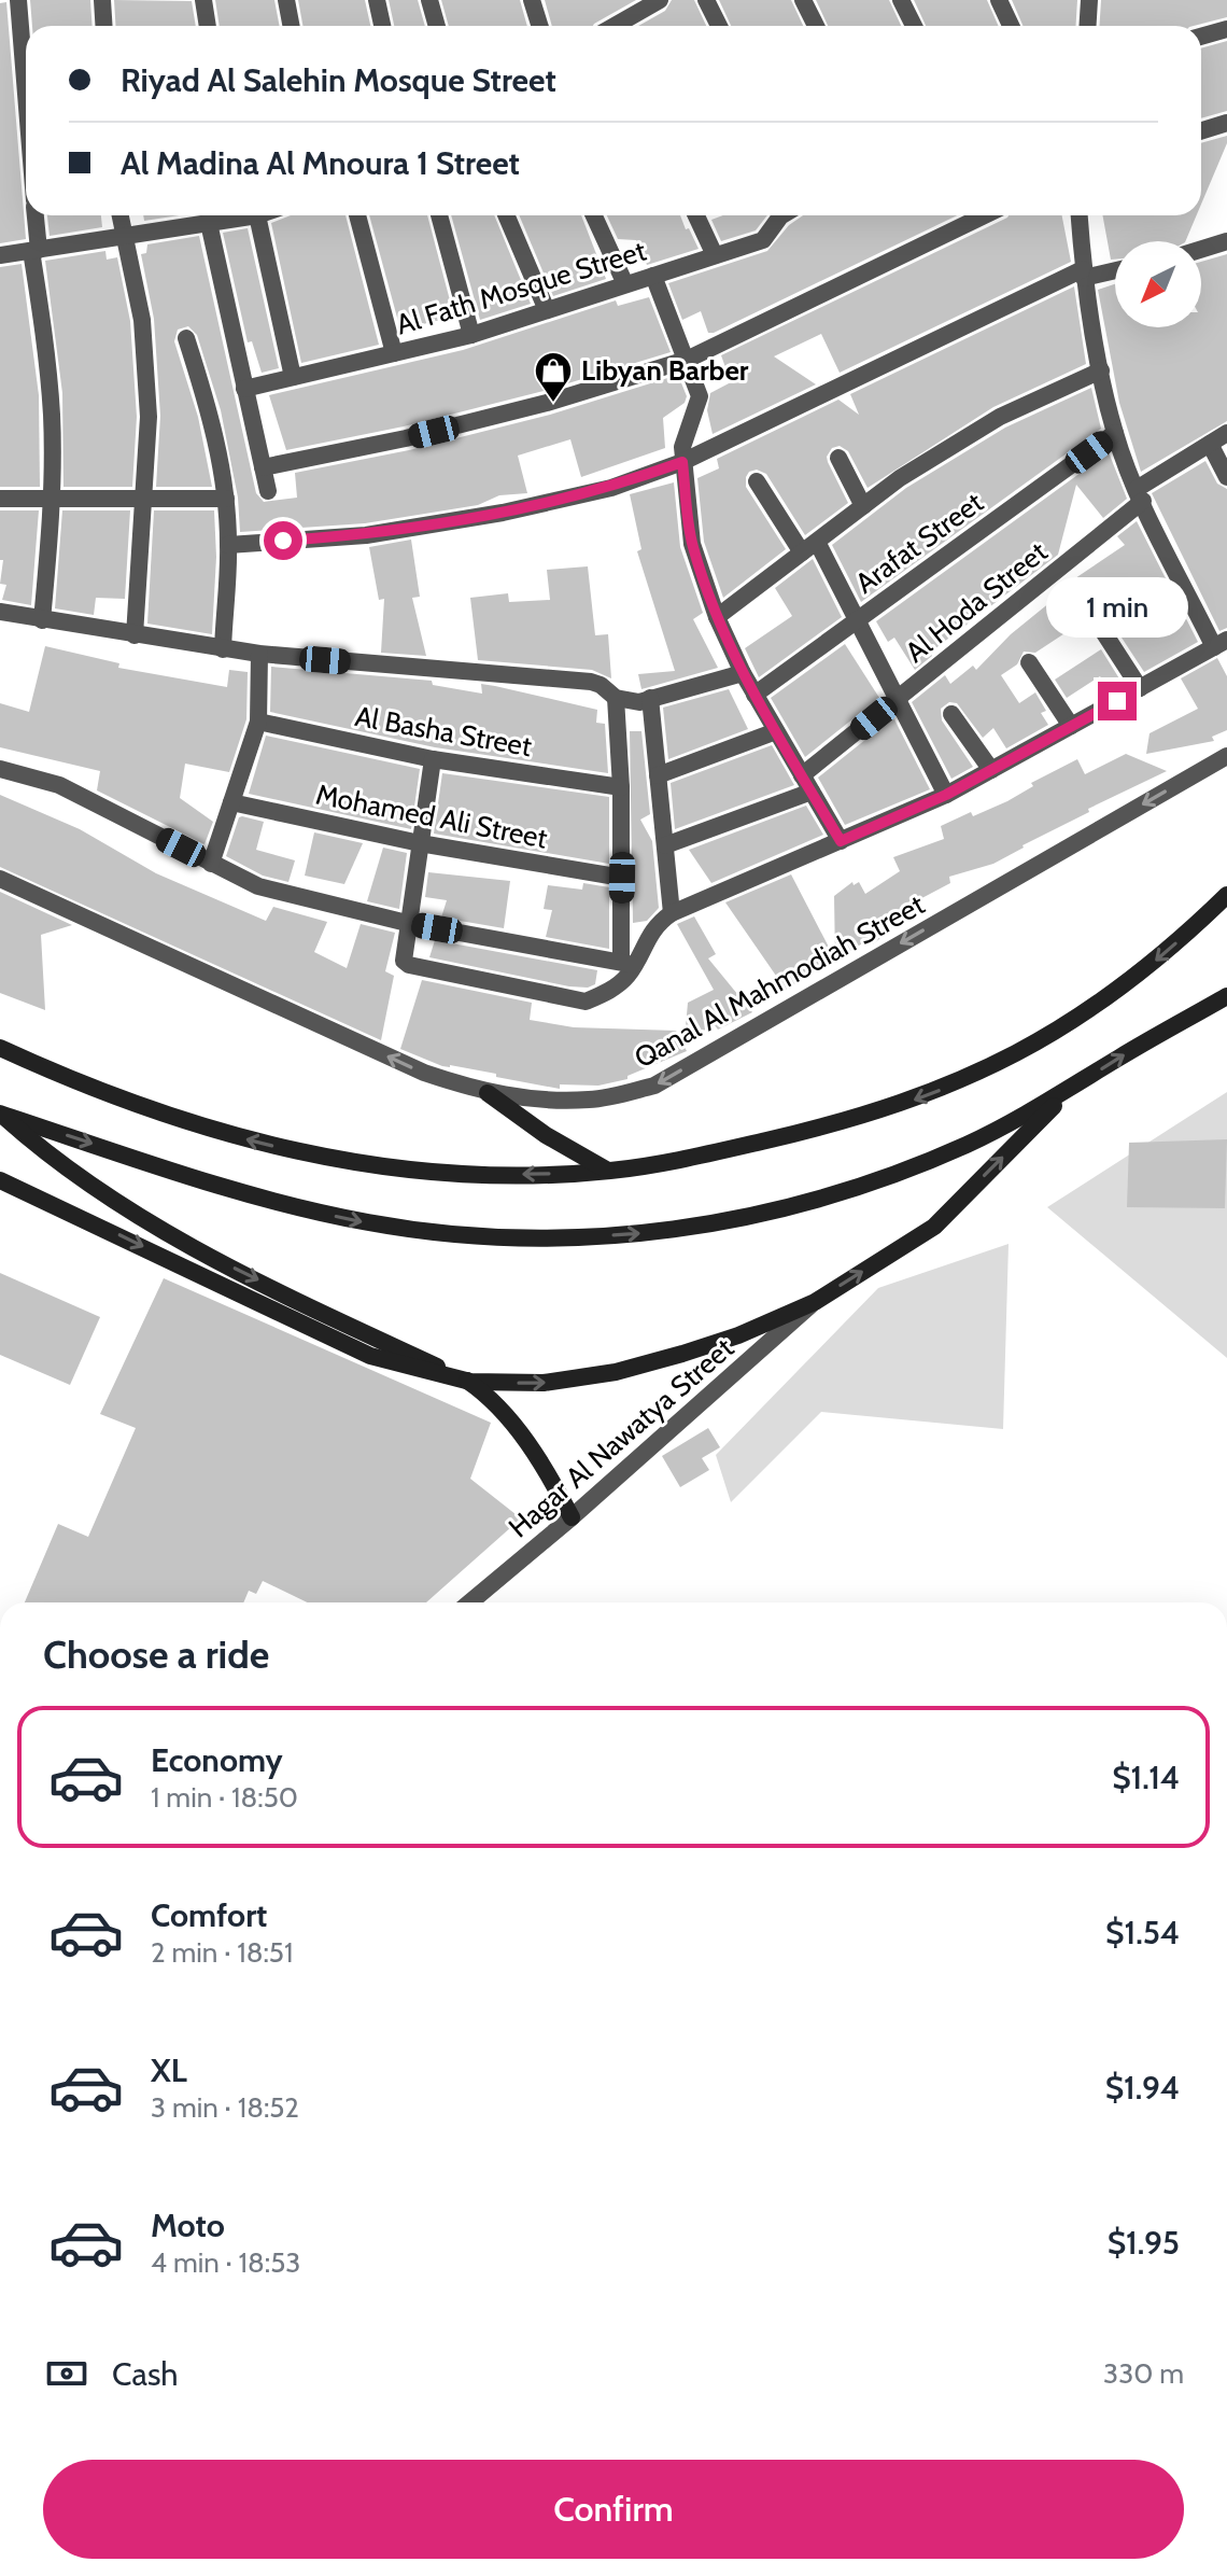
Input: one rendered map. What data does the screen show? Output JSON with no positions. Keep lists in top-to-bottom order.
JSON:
{
  "streets": {
    "street": [
      "Al Fath Mosque Street",
      "Arafat Street",
      "Al Hoda Street",
      "Al Basha Street",
      "Mohamed Ali Street",
      "Qanal Al Mahmodiah Street",
      "Hagar Al Nawatya Street"
    ]
  },
  "places": {
    "shop": ["Libyan Barber"]
  },
  "north": "bottom left",
  "page": {
    "banner": ["Riyad Al Salehin Mosque Street", "Al Madina Al Mnoura 1 Street"],
    "bubble": "1 min",
    "heading": "Choose a ride",
    "list": [
      {
        "name": "Economy",
        "note": "1 min · 18:50",
        "value": "$1.14"
      },
      {
        "name": "Comfort",
        "note": "2 min · 18:51",
        "value": "$1.54"
      },
      {
        "name": "XL",
        "note": "3 min · 18:52",
        "value": "$1.94"
      },
      {
        "name": "Moto",
        "note": "4 min · 18:53",
        "value": "$1.95"
      }
    ],
    "pay": ["Cash", "330 m"],
    "buttons": "Confirm"
  }
}
